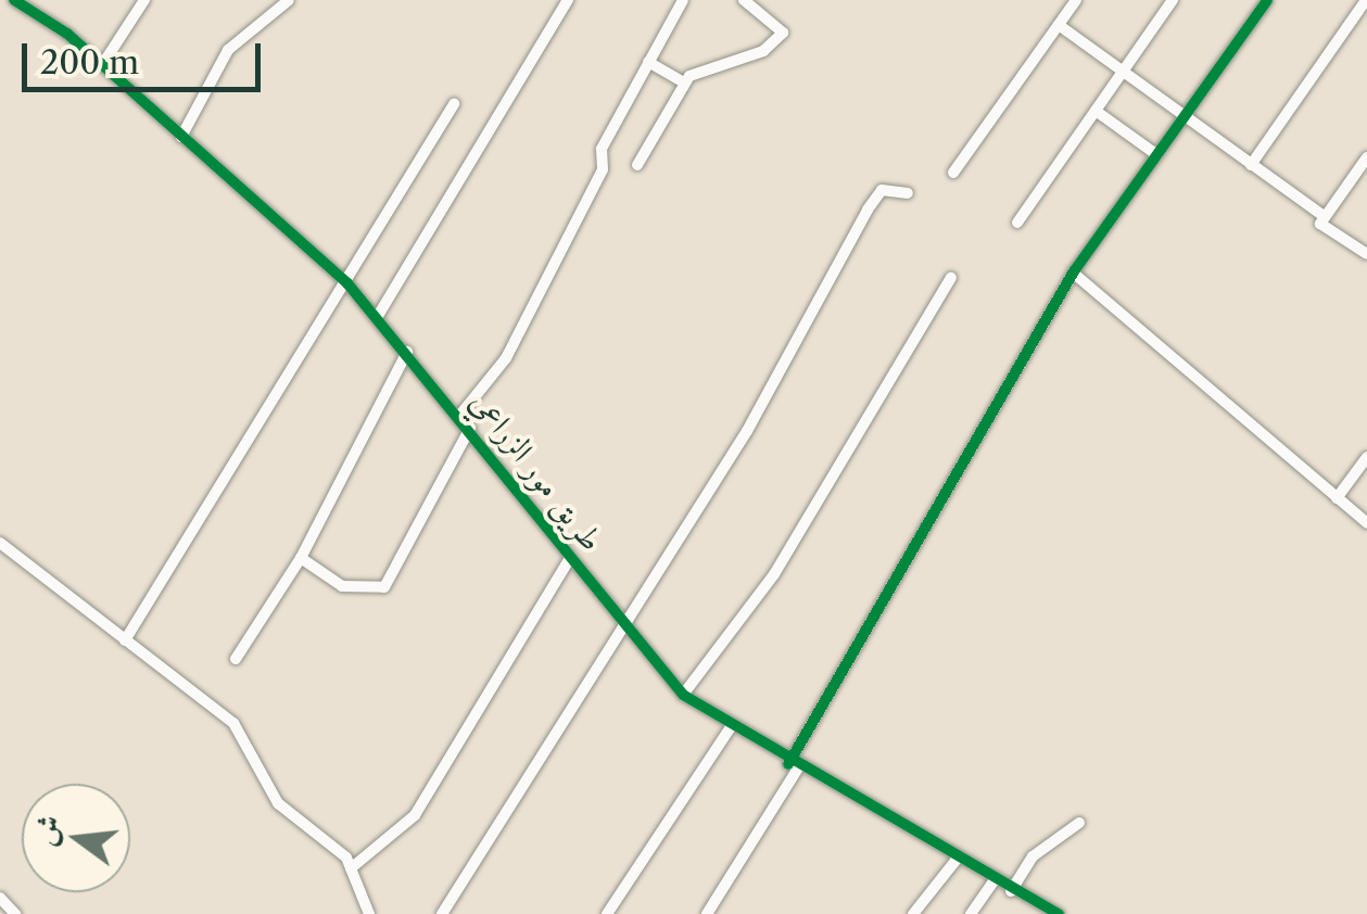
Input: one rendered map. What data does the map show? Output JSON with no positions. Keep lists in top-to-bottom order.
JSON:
{
  "streets": {
    "street": ["طريق مور الزراعي"]
  },
  "scale_bar": "200 m",
  "north": "left"
}
